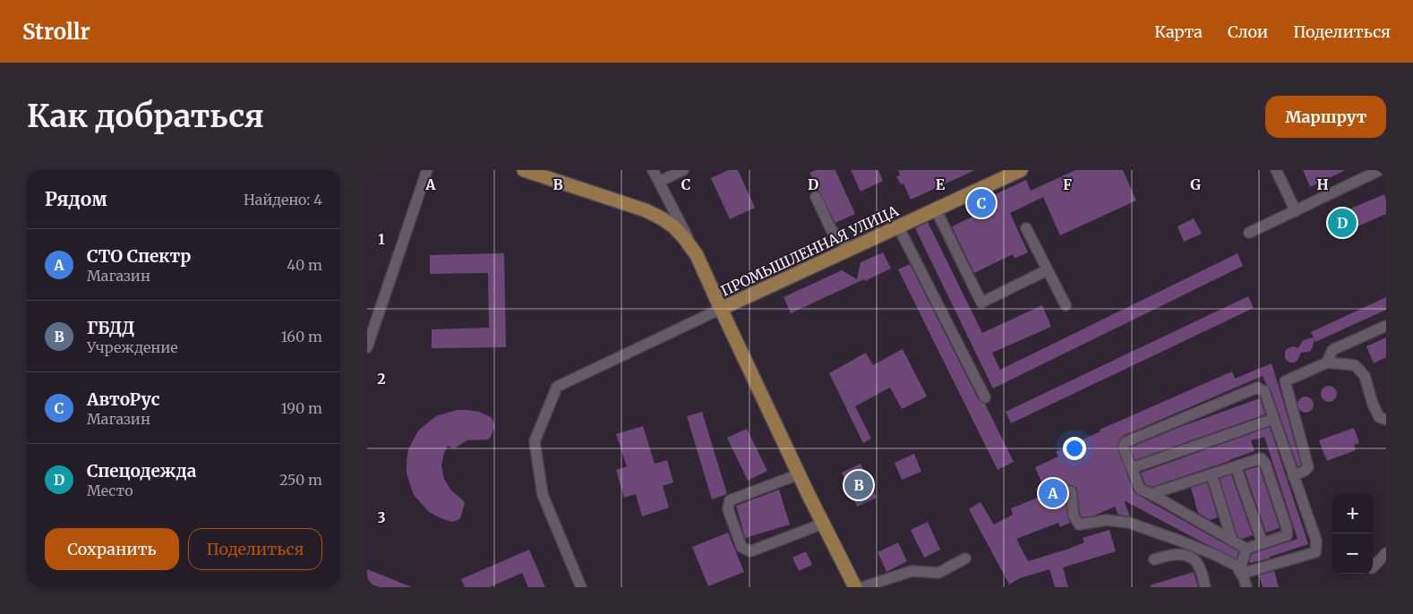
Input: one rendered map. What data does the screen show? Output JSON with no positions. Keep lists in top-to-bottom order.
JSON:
{
  "streets": {
    "main road": ["ПРОМЫШЛЕННАЯ УЛИЦА"]
  },
  "page": {
    "header": "Strollr",
    "nav": ["Карта", "Слои", "Поделиться"],
    "buttons": [
      "Маршрут",
      ["Сохранить", "Поделиться"]
    ],
    "title": "Как добраться",
    "heading": ["Рядом", "Найдено: 4"],
    "pins": [
      "C",
      "D",
      "B",
      "A"
    ],
    "list": [
      {
        "mark": "A",
        "name": "СТО Спектр",
        "note": "Магазин",
        "value": "40 m"
      },
      {
        "mark": "B",
        "name": "ГБДД",
        "note": "Учреждение",
        "value": "160 m"
      },
      {
        "mark": "C",
        "name": "АвтоРус",
        "note": "Магазин",
        "value": "190 m"
      },
      {
        "mark": "D",
        "name": "Спецодежда",
        "note": "Место",
        "value": "250 m"
      }
    ],
    "map_buttons": ["+", "−"]
  },
  "grid": {
    "columns": [
      "A",
      "B",
      "C",
      "D",
      "E",
      "F",
      "G",
      "H"
    ],
    "rows": ["1", "2", "3"]
  }
}
